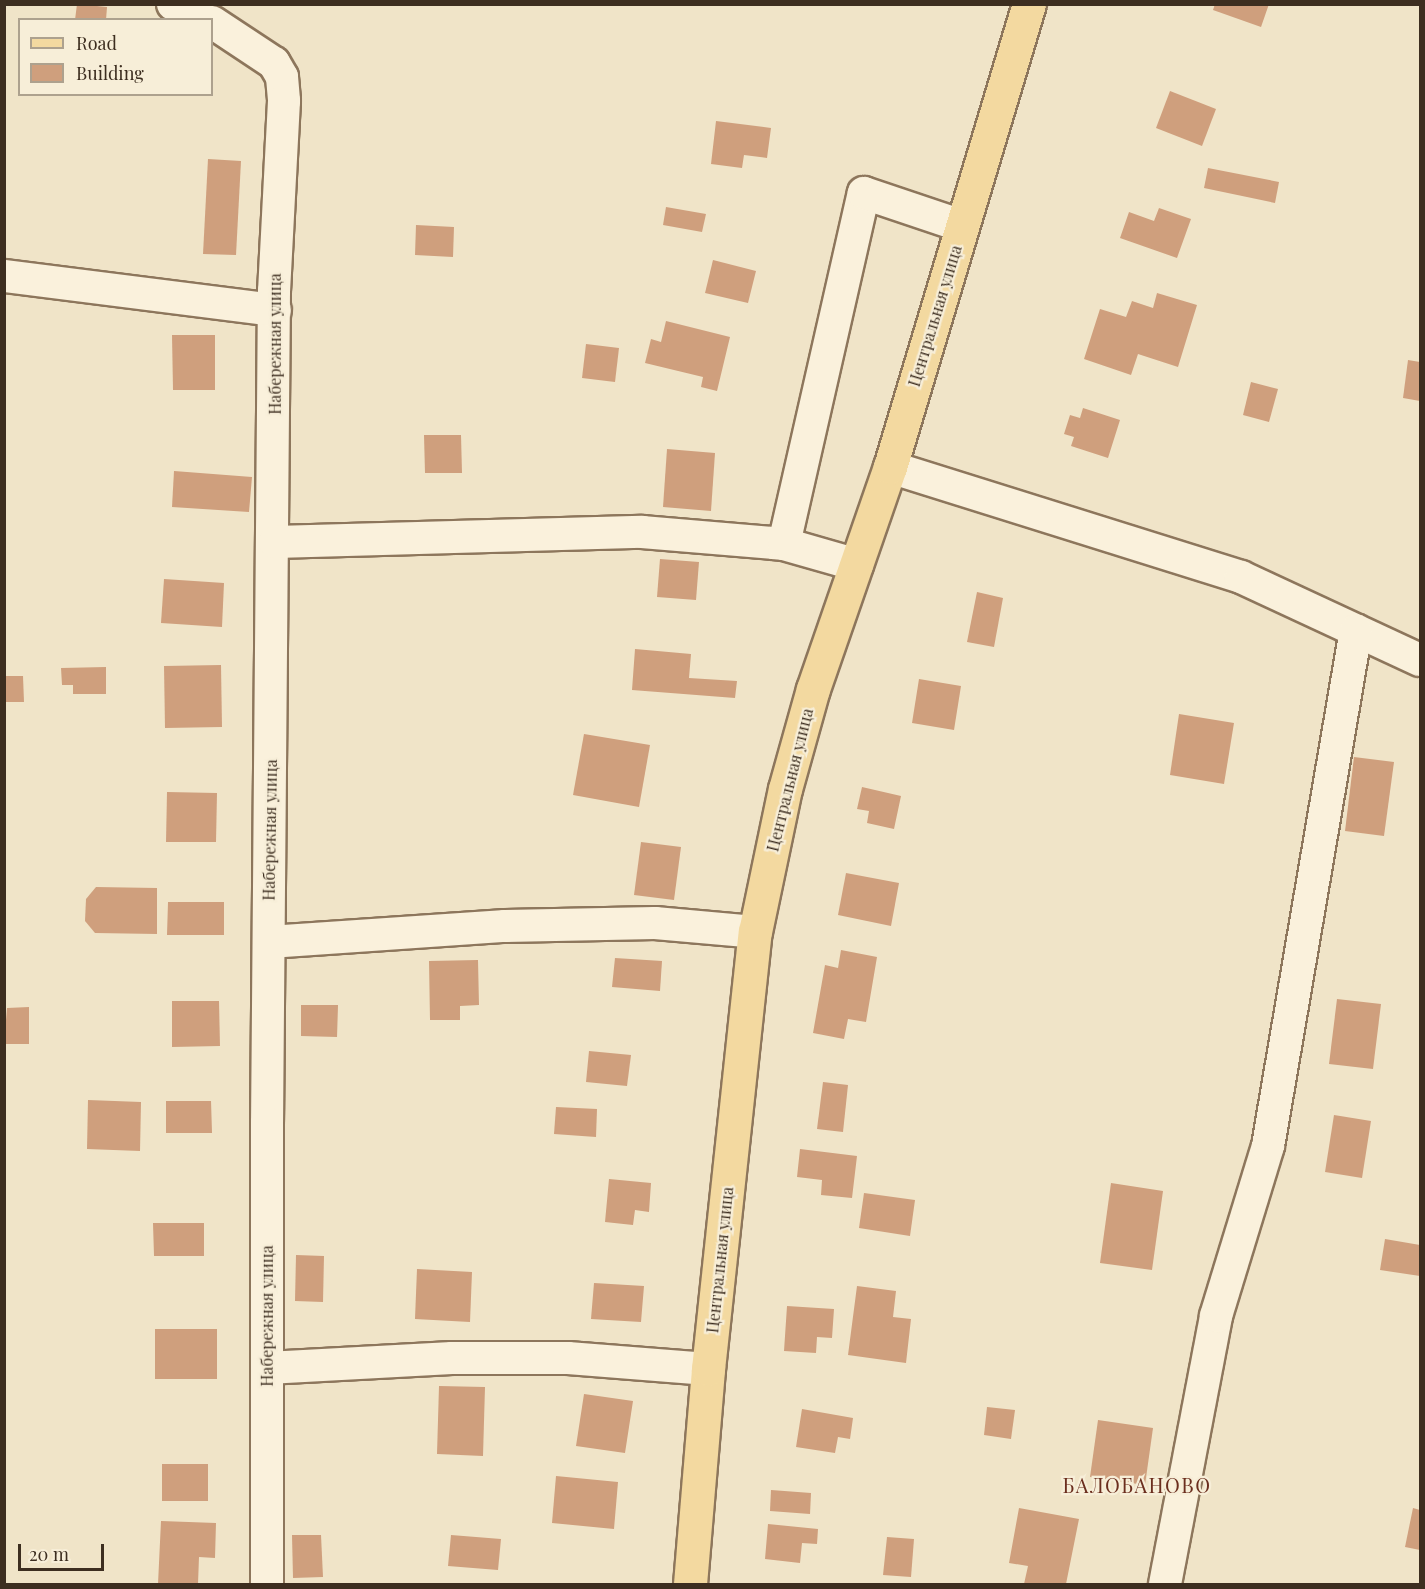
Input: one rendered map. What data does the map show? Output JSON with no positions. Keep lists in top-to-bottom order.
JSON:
{
  "streets": {
    "main road": ["Центральная улица"],
    "street": ["Набережная улица"]
  },
  "districts": ["БАЛОБАНОВО"],
  "legend": ["Road", "Building"],
  "scale_bar": "20 m"
}
